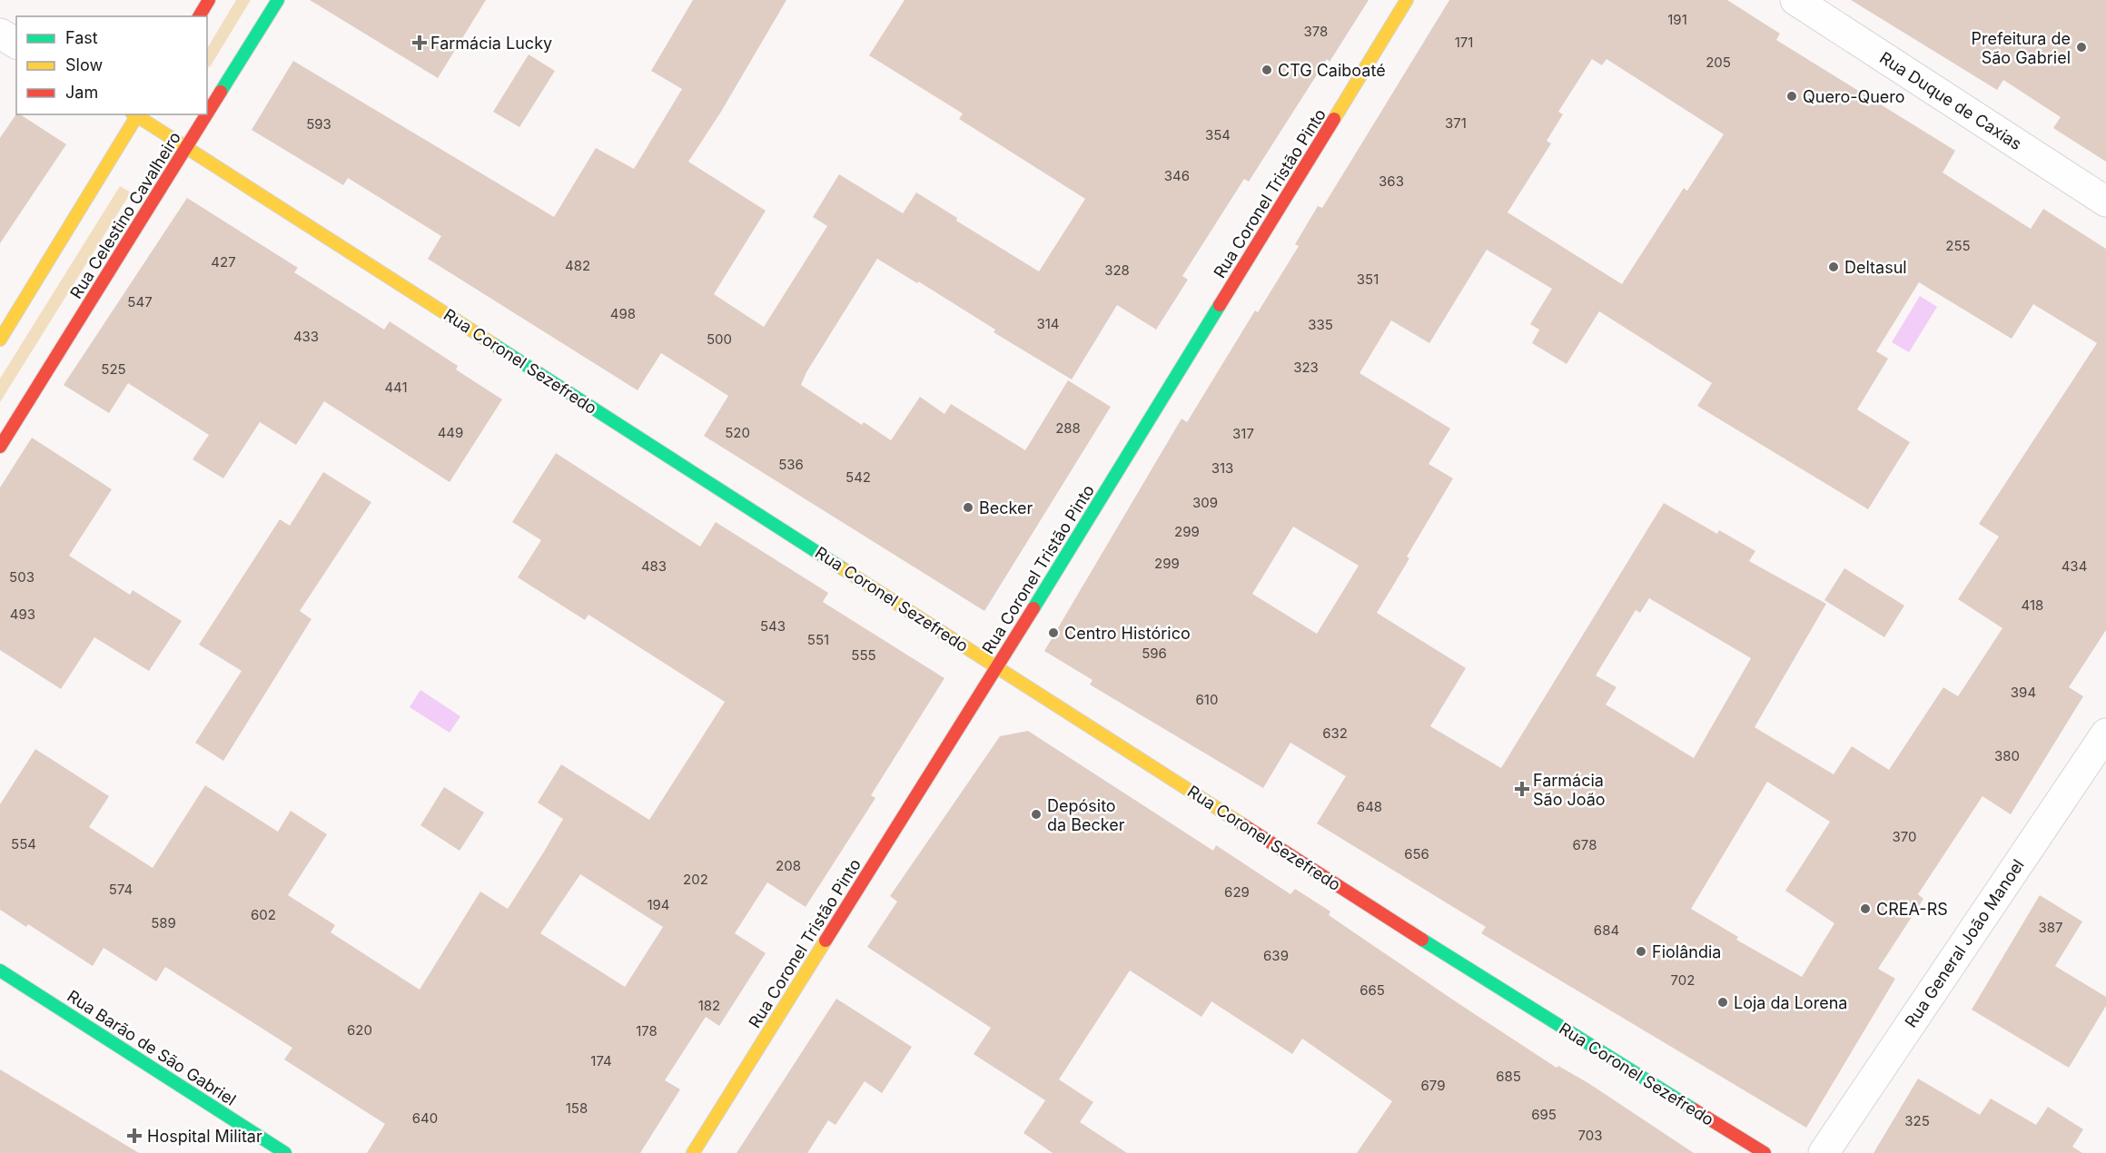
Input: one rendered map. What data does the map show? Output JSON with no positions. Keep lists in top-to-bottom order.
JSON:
{
  "streets": {
    "main road": [
      "Rua Coronel Tristão Pinto",
      "Rua Celestino Cavalheiro",
      "Rua Coronel Sezefredo",
      "Rua Barão de São Gabriel"
    ],
    "street": ["Rua Duque de Caxias", "Rua General João Manoel"]
  },
  "crossings": [
    ["Rua Coronel Tristão Pinto", "Rua Coronel Sezefredo"],
    ["Rua Celestino Cavalheiro", "Rua Coronel Sezefredo"]
  ],
  "places": {
    "health": ["Farmácia Lucky", "Farmácia São João", "Hospital Militar"],
    "other": [
      "Prefeitura de São Gabriel",
      "CTG Caiboaté",
      "Quero-Quero",
      "Deltasul",
      "Becker",
      "Centro Histórico",
      "Depósito da Becker",
      "CREA-RS",
      "Fiolândia",
      "Loja da Lorena"
    ]
  },
  "house_numbers": [
    "191",
    "378",
    "171",
    "205",
    "371",
    "593",
    "354",
    "346",
    "363",
    "255",
    "427",
    "482",
    "328",
    "351",
    "547",
    "498",
    "314",
    "335",
    "433",
    "500",
    "323",
    "525",
    "441",
    "288",
    "449",
    "520",
    "317",
    "536",
    "313",
    "542",
    "309",
    "299",
    "299",
    "483",
    "434",
    "503",
    "418",
    "493",
    "543",
    "551",
    "596",
    "555",
    "394",
    "610",
    "632",
    "380",
    "648",
    "370",
    "554",
    "678",
    "656",
    "208",
    "202",
    "574",
    "629",
    "194",
    "602",
    "589",
    "387",
    "684",
    "639",
    "702",
    "665",
    "182",
    "620",
    "178",
    "174",
    "685",
    "679",
    "158",
    "695",
    "640",
    "325",
    "703"
  ],
  "legend": ["Fast", "Slow", "Jam"]
}
